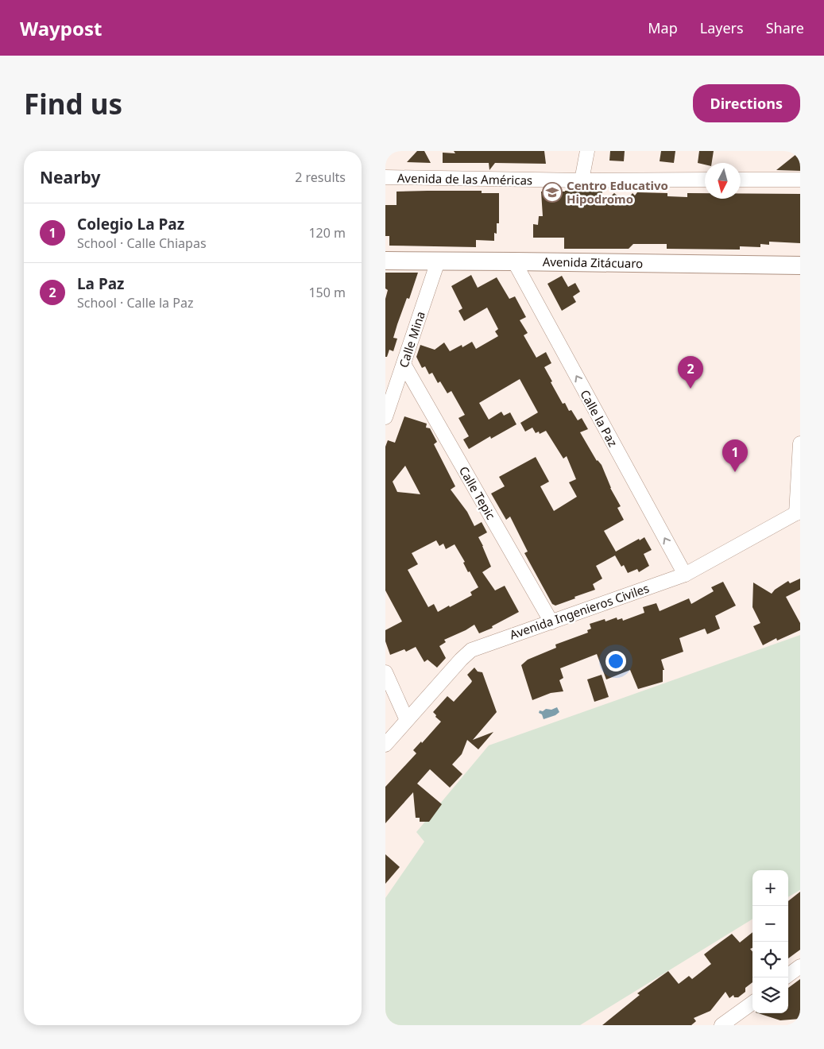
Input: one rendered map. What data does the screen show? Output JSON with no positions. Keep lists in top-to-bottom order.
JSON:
{
  "streets": {
    "street": [
      "Avenida de las Américas",
      "Avenida Zitácuaro",
      "Calle Mina",
      "Calle la Paz",
      "Calle Tepic",
      "Avenida Ingenieros Civiles"
    ]
  },
  "crossings": [
    ["Avenida Zitácuaro", "Calle Mina"],
    ["Avenida Zitácuaro", "Calle la Paz"],
    ["Calle Mina", "Calle Tepic"],
    ["Calle la Paz", "Avenida Ingenieros Civiles"],
    ["Calle Tepic", "Avenida Ingenieros Civiles"]
  ],
  "one_way": ["Calle la Paz"],
  "places": {
    "school or university": ["Centro Educativo Hipodromo"]
  },
  "north": "bottom",
  "page": {
    "header": "Waypost",
    "nav": ["Map", "Layers", "Share"],
    "buttons": "Directions",
    "title": "Find us",
    "heading": ["Nearby", "2 results"],
    "list": [
      {
        "mark": "1",
        "name": "Colegio La Paz",
        "note": "School · Calle Chiapas",
        "value": "120 m"
      },
      {
        "mark": "2",
        "name": "La Paz",
        "note": "School · Calle la Paz",
        "value": "150 m"
      }
    ],
    "pins": ["2", "1"],
    "map_buttons": ["+", "−"]
  }
}
